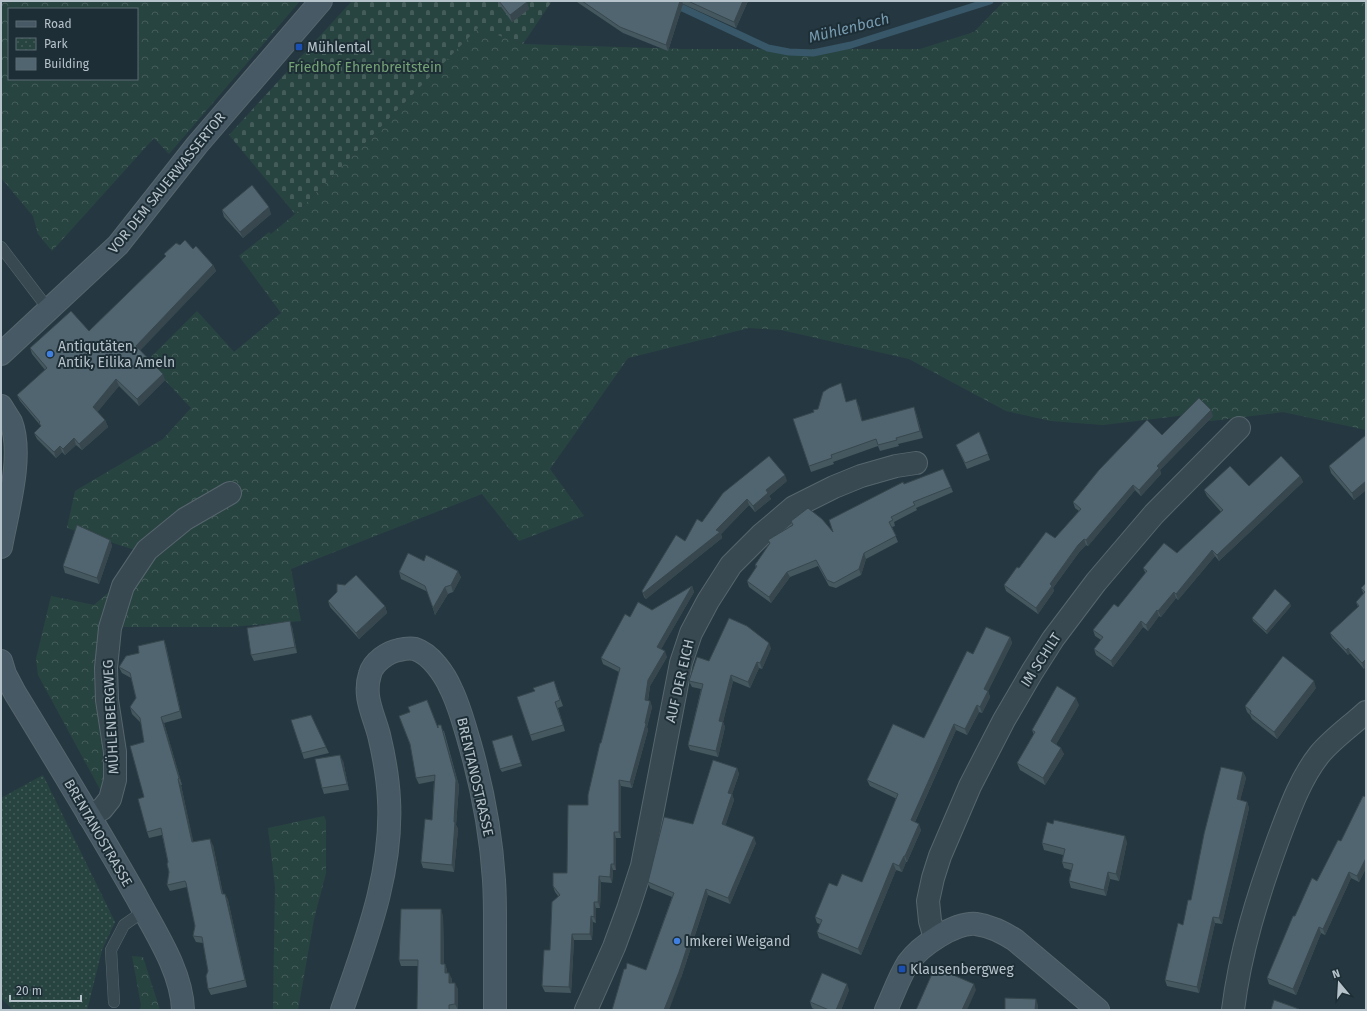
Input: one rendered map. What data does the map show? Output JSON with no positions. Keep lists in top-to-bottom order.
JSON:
{
  "streets": {
    "street": [
      "VOR DEM SAUERWASSERTOR",
      "IM SCHILT",
      "AUF DER EICH",
      "MÜHLENBERGWEG",
      "BRENTANOSTRASSE"
    ]
  },
  "crossings": [
    ["MÜHLENBERGWEG", "BRENTANOSTRASSE"]
  ],
  "water": ["Mühlenbach"],
  "parks": ["Friedhof Ehrenbreitstein"],
  "places": {
    "transit": ["Mühlental", "Klausenbergweg"],
    "other": ["Antiqutäten, Antik, Eilika Ameln", "Imkerei Weigand"]
  },
  "legend": ["Road", "Park", "Building"],
  "scale_bar": "20 m",
  "north": "top"
}
